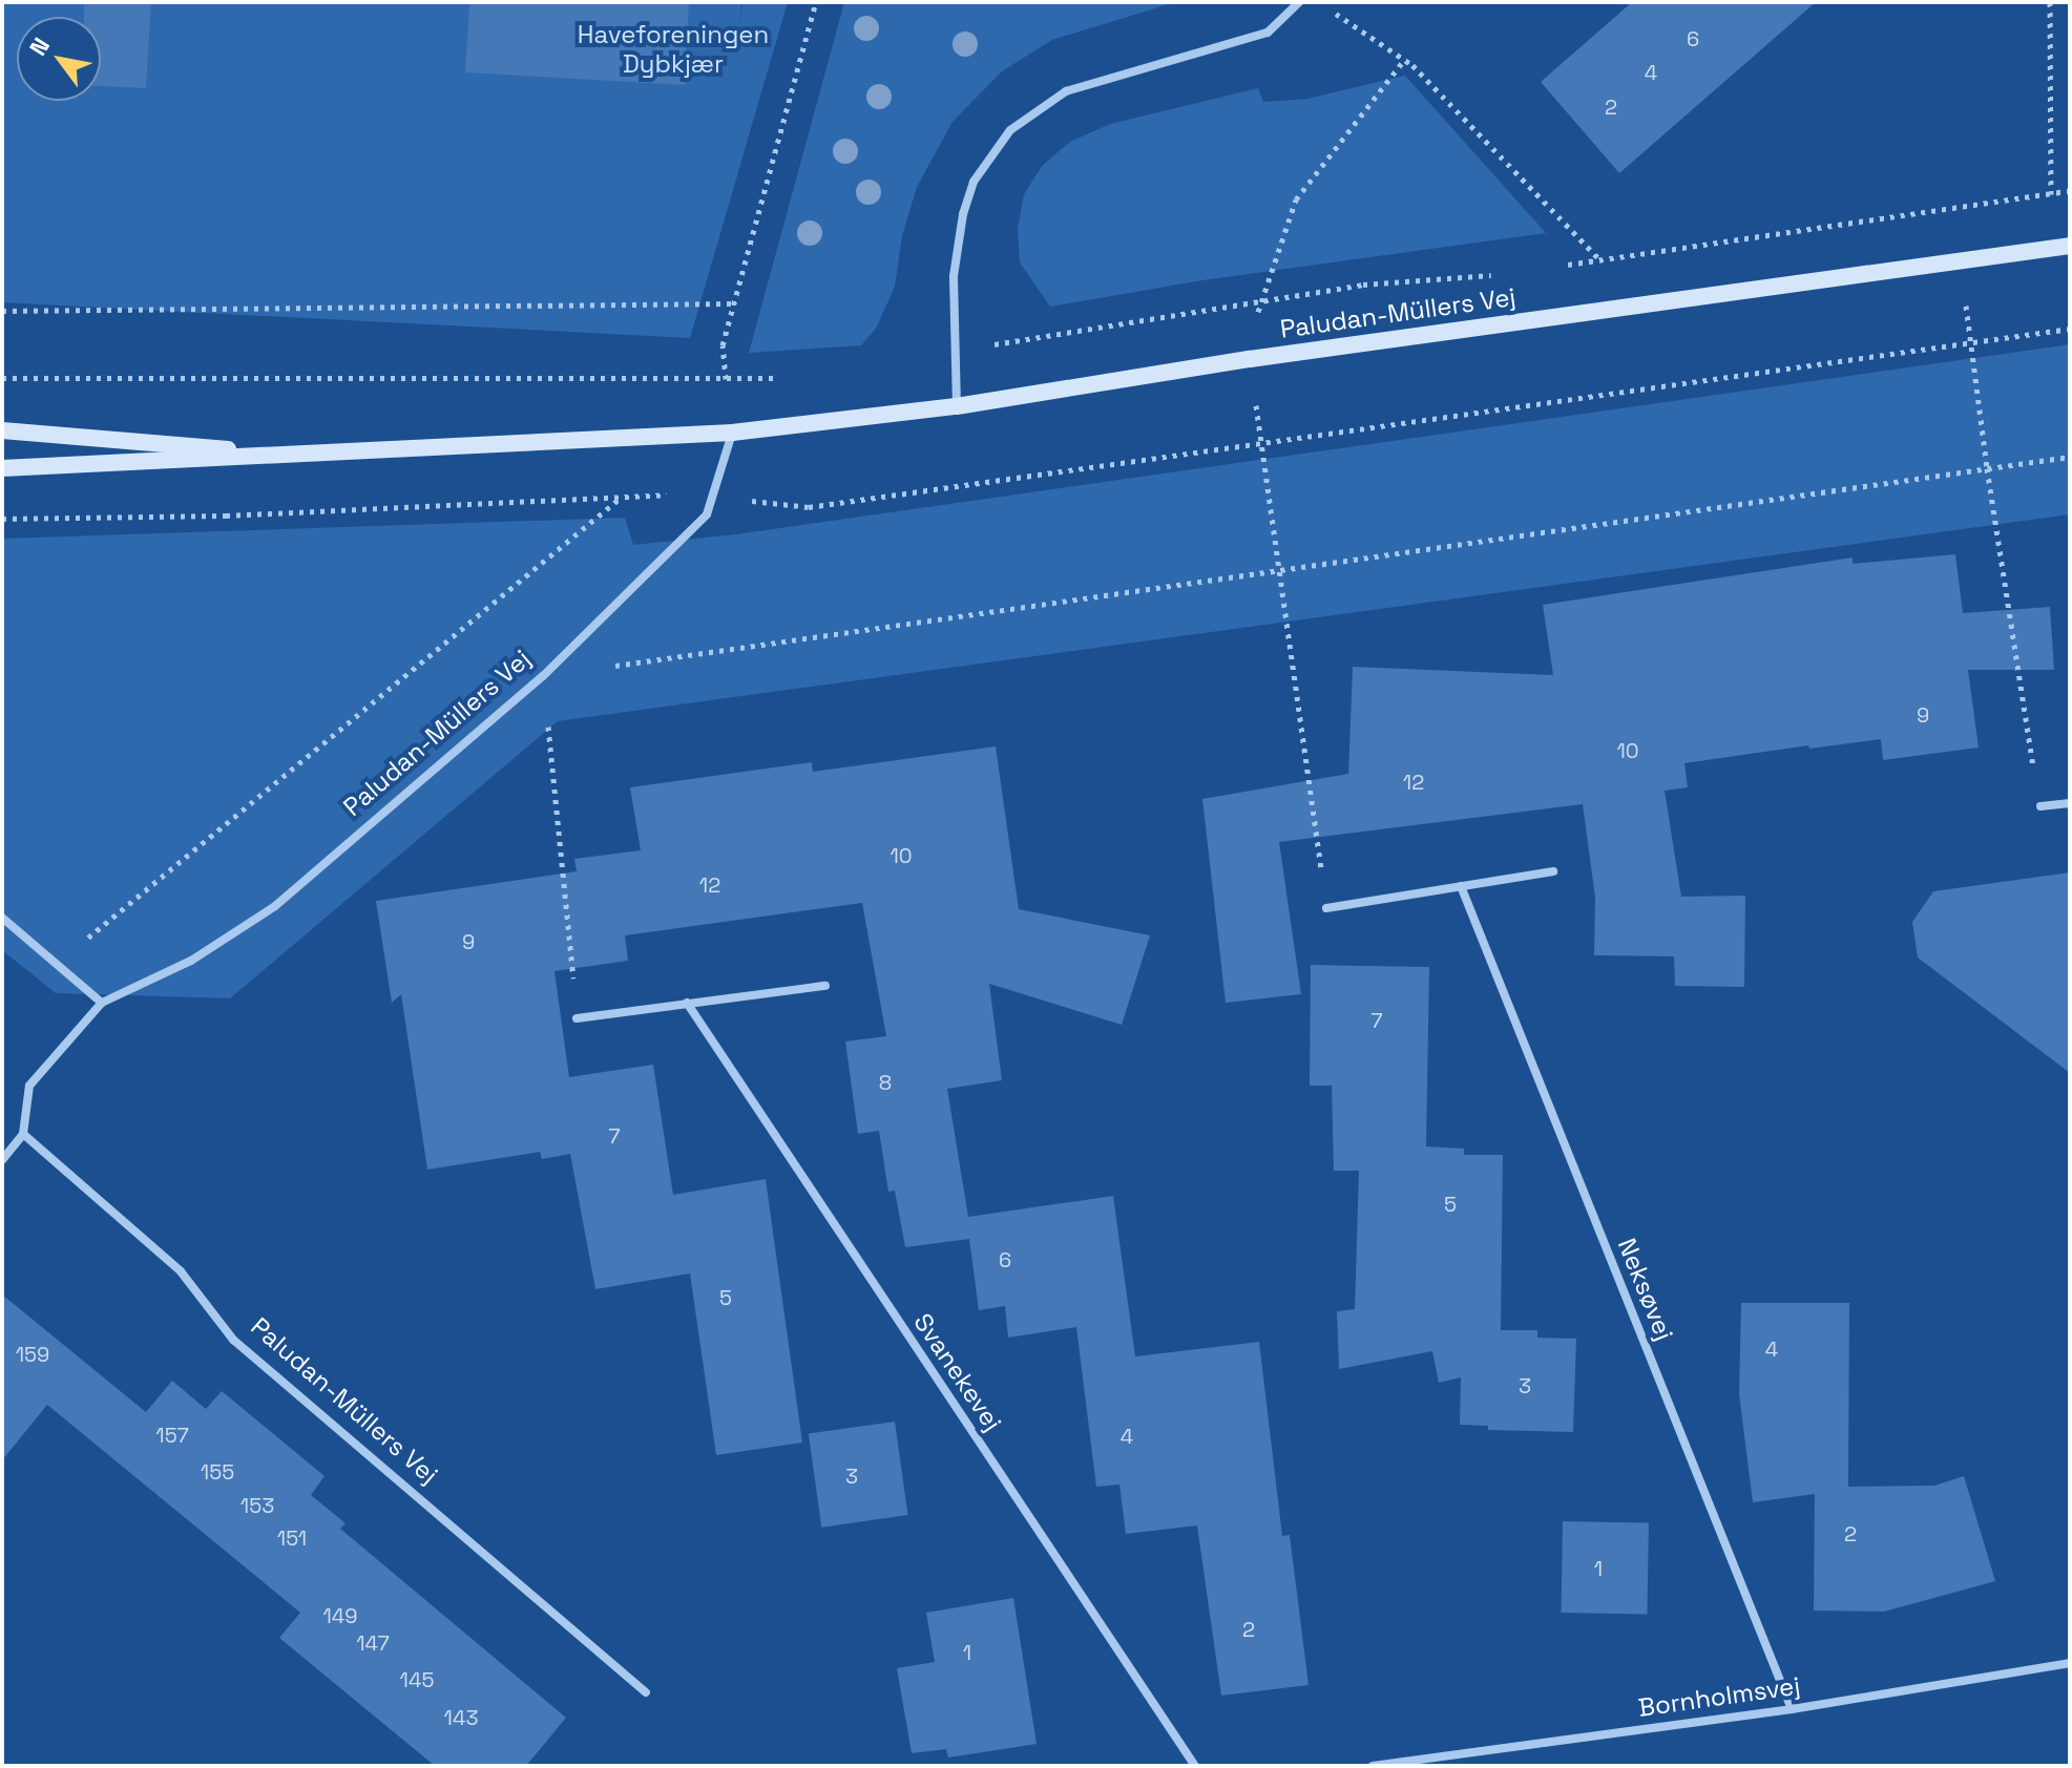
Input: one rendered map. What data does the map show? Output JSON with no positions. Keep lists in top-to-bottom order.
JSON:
{
  "streets": {
    "street": [
      "Paludan-Müllers Vej",
      "Neksøvej",
      "Svanekevej",
      "Bornholmsvej"
    ]
  },
  "crossings": [
    ["Neksøvej", "Bornholmsvej"]
  ],
  "parks": ["Haveforeningen Dybkjær"],
  "house_numbers": [
    "6",
    "4",
    "2",
    "9",
    "10",
    "12",
    "10",
    "12",
    "9",
    "7",
    "8",
    "7",
    "5",
    "6",
    "5",
    "4",
    "159",
    "3",
    "157",
    "4",
    "155",
    "3",
    "153",
    "2",
    "151",
    "1",
    "149",
    "2",
    "147",
    "1",
    "145",
    "143"
  ],
  "north": "top left"
}
